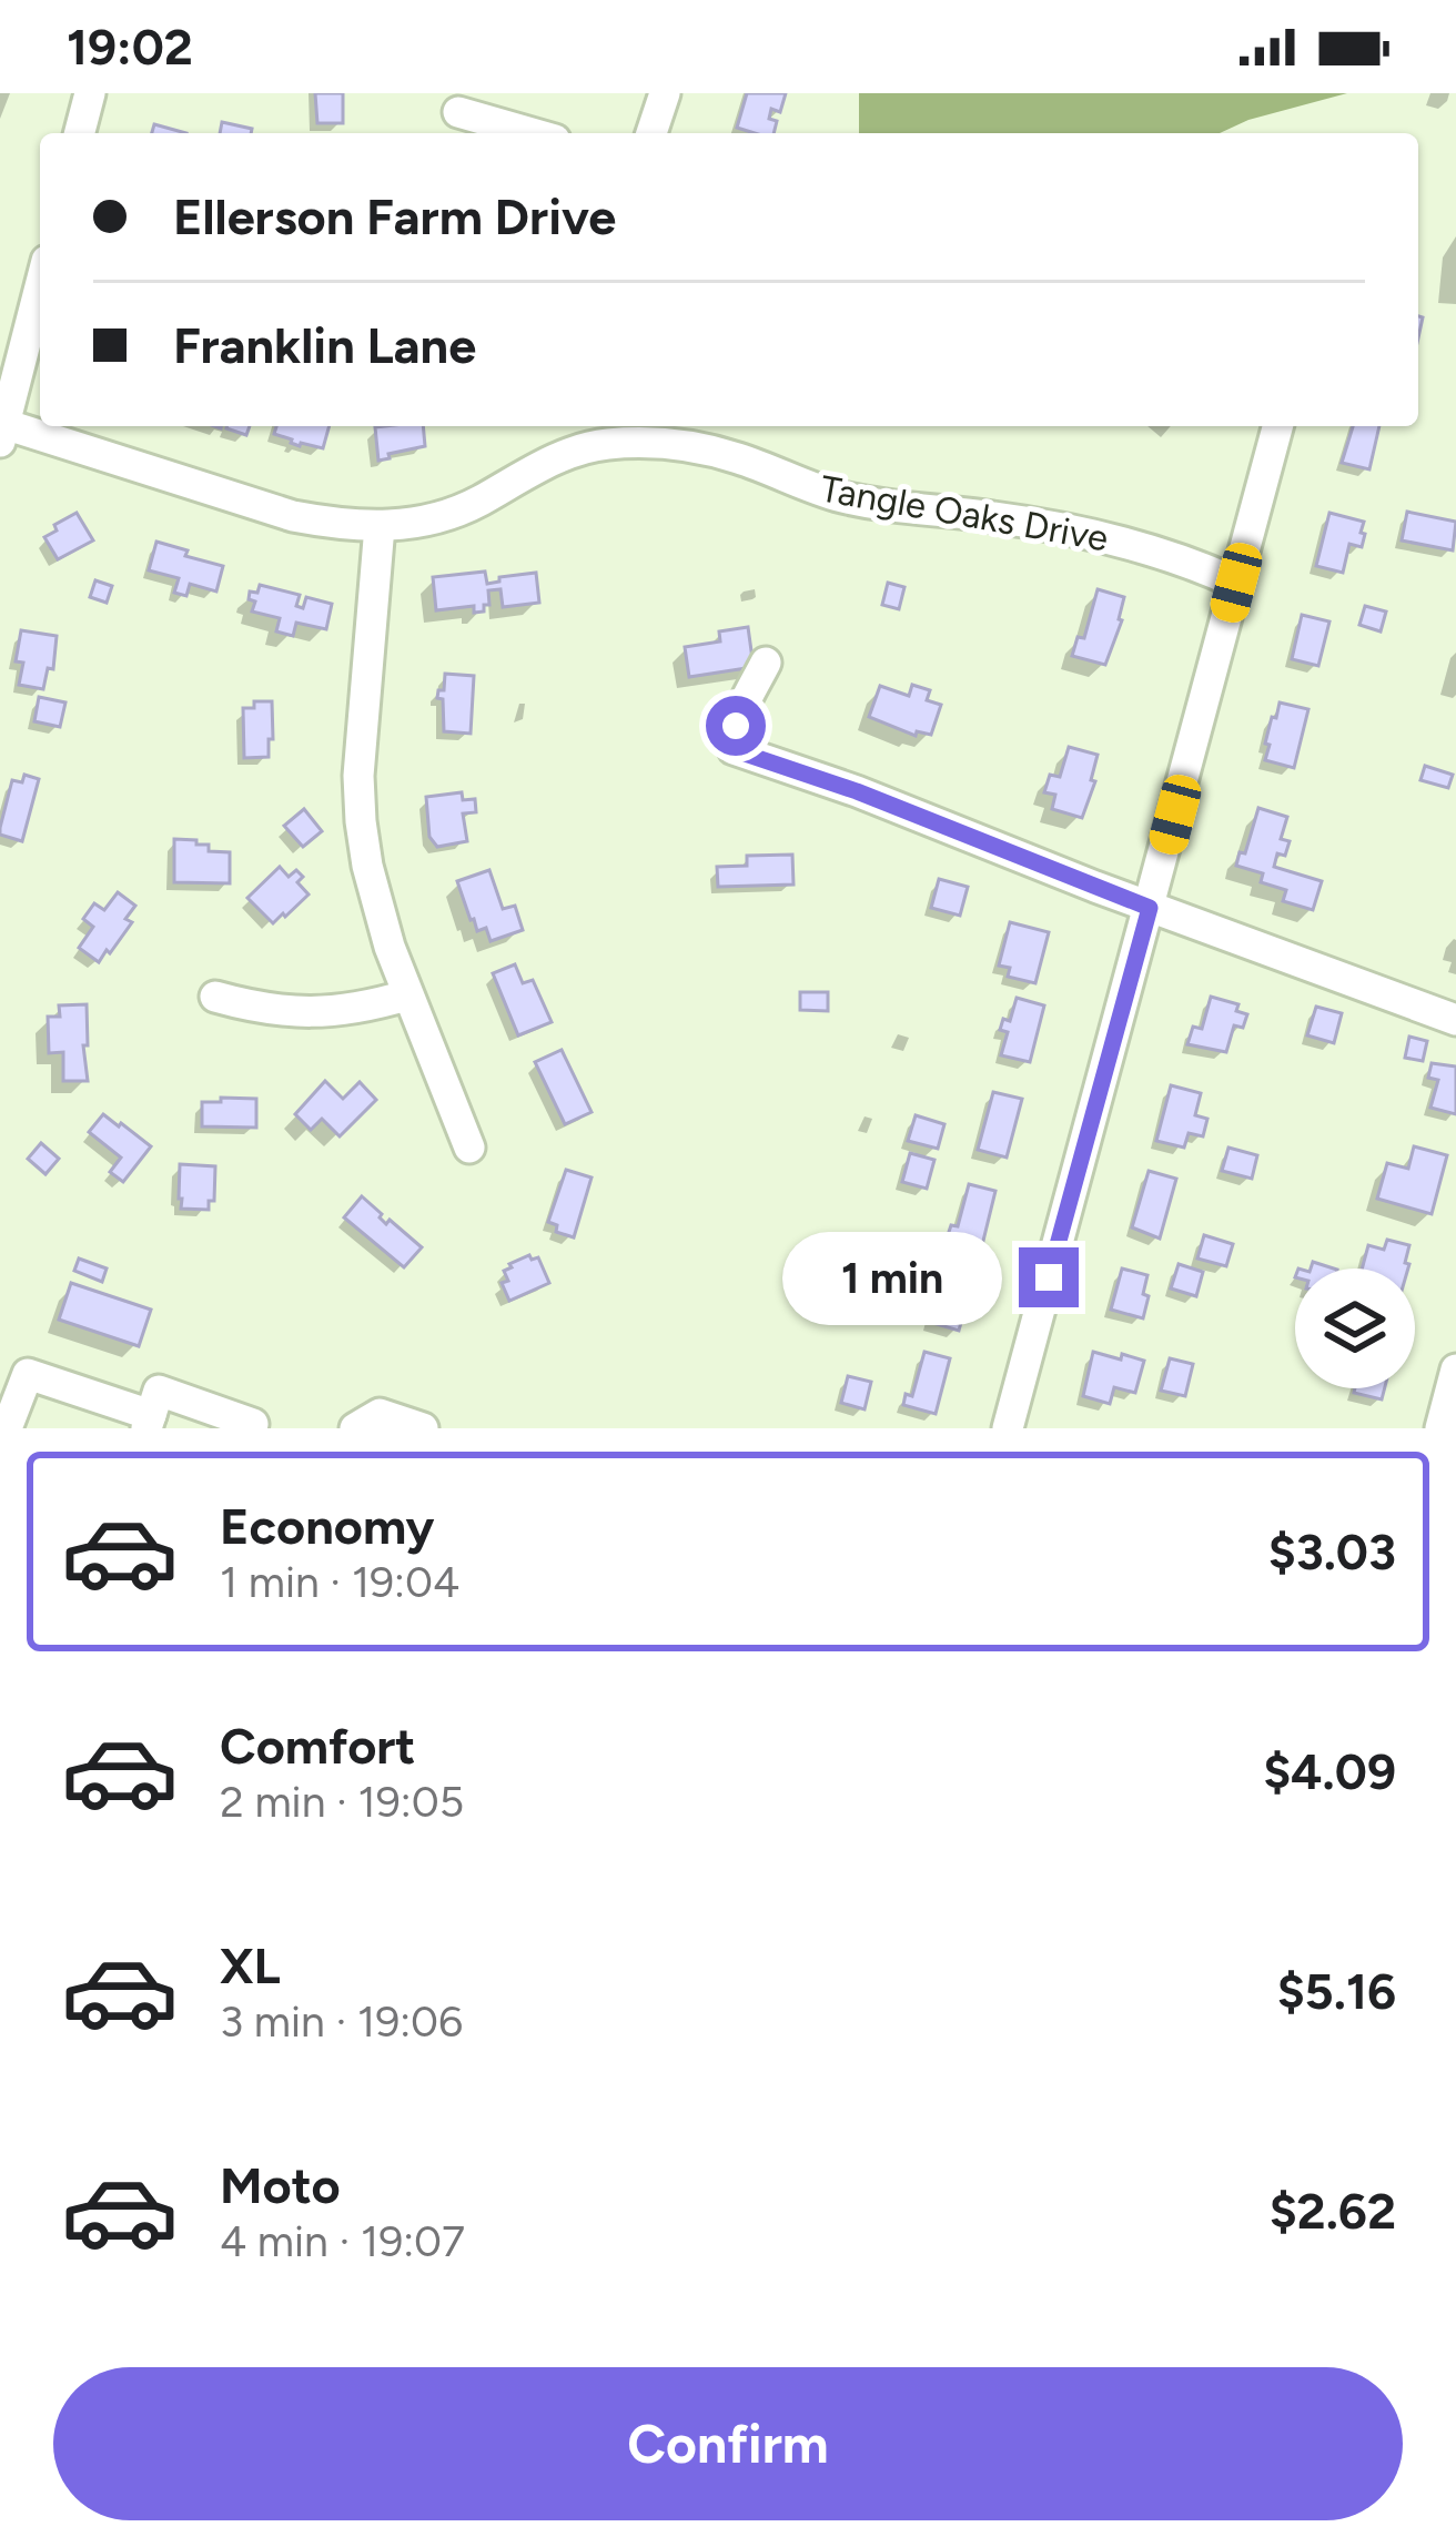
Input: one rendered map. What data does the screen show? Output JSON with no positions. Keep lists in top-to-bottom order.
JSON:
{
  "streets": {
    "street": ["Tangle Oaks Drive"]
  },
  "page": {
    "status": "19:02",
    "banner": ["Ellerson Farm Drive", "Franklin Lane"],
    "bubble": "1 min",
    "list": [
      {
        "name": "Economy",
        "note": "1 min · 19:04",
        "value": "$3.03"
      },
      {
        "name": "Comfort",
        "note": "2 min · 19:05",
        "value": "$4.09"
      },
      {
        "name": "XL",
        "note": "3 min · 19:06",
        "value": "$5.16"
      },
      {
        "name": "Moto",
        "note": "4 min · 19:07",
        "value": "$2.62"
      }
    ],
    "buttons": "Confirm"
  }
}
